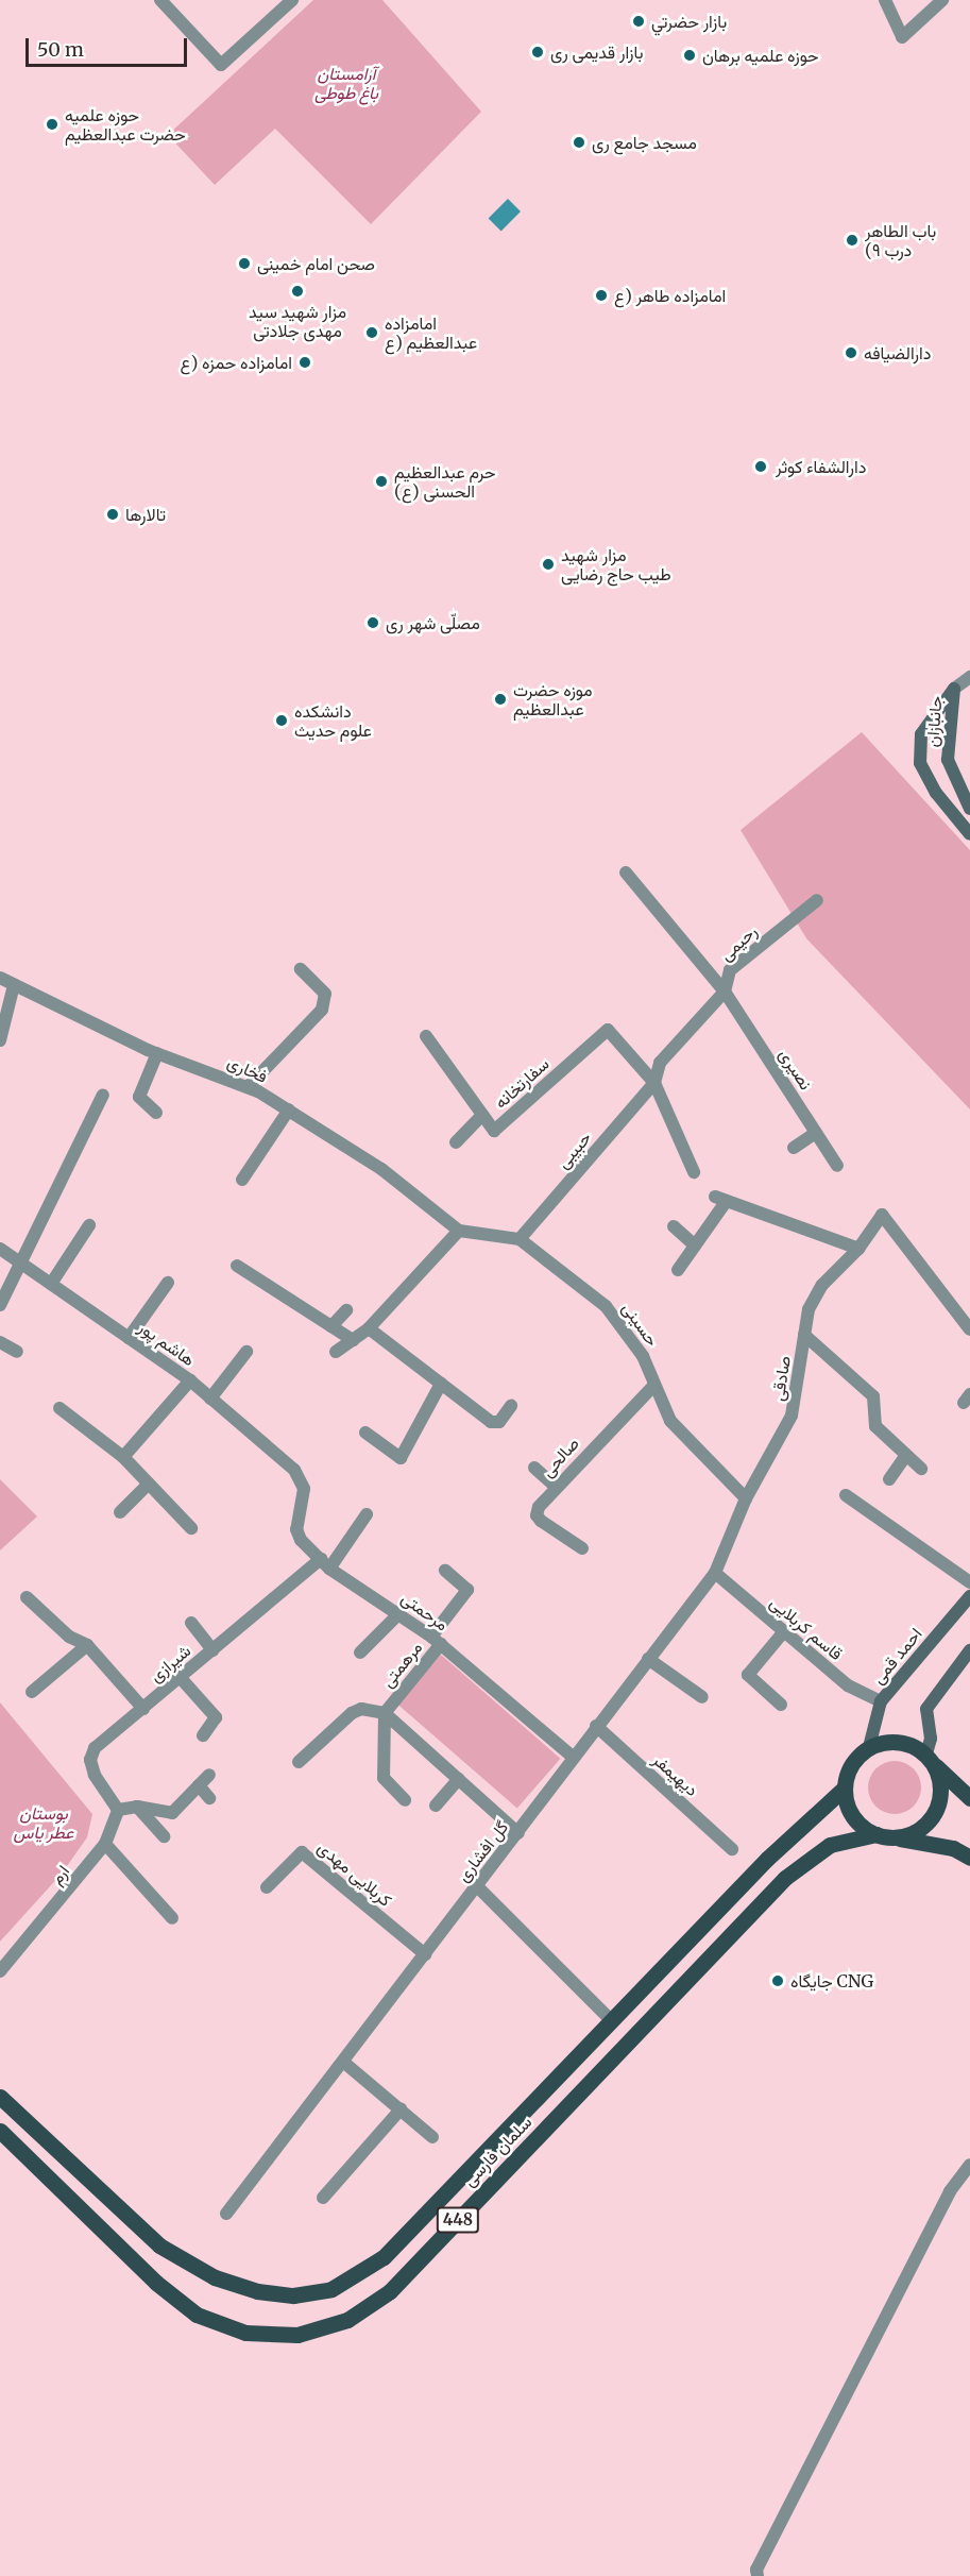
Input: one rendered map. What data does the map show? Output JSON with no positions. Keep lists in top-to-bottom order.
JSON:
{
  "streets": {
    "main road": [
      "جانبازان",
      "احمد قمی",
      "سلمان فارسی",
      "448"
    ],
    "street": [
      "رحیمی",
      "فخاری",
      "نصیری",
      "سفارتخانه",
      "حبیبی",
      "حسینی",
      "هاشم پور",
      "صادقی",
      "صالحی",
      "مرحمتی",
      "قاسم کربلایی",
      "شیرازی",
      "مرهمتی",
      "دیهیمفر",
      "گل افشاری",
      "کربلایی مهدی",
      "ارم"
    ]
  },
  "crossings": [
    ["رحیمی", "نصیری"],
    ["رحیمی", "سفارتخانه"],
    ["رحیمی", "حبیبی"],
    ["فخاری", "حسینی"],
    ["سفارتخانه", "حبیبی"],
    ["حبیبی", "حسینی"],
    ["حسینی", "صادقی"],
    ["حسینی", "صالحی"],
    ["حسینی", "گل افشاری"],
    ["هاشم پور", "مرحمتی"],
    ["صادقی", "گل افشاری"],
    ["مرحمتی", "شیرازی"],
    ["مرحمتی", "مرهمتی"],
    ["مرحمتی", "گل افشاری"],
    ["قاسم کربلایی", "احمد قمی"],
    ["قاسم کربلایی", "گل افشاری"],
    ["احمد قمی", "سلمان فارسی"],
    ["شیرازی", "ارم"],
    ["دیهیمفر", "گل افشاری"],
    ["گل افشاری", "کربلایی مهدی"]
  ],
  "parks": ["آرامستان باغ طوطی", "بوستان عطر یاس"],
  "places": [
    "بازار حضرتي",
    "بازار قدیمی ری",
    "حوزه علمیه برهان",
    "حوزه علمیه حضرت عبدالعظیم",
    "مسجد جامع ری",
    "باب الطاهر (درب ۹",
    "صحن امام خمینی",
    "مزار شهید سید مهدی جلادتی",
    "امامزاده طاهر (ع",
    "امامزاده عبدالعظیم (ع",
    "دارالضیافه",
    "امامزاده حمزه (ع",
    "دارالشفاء کوثر",
    "حرم عبدالعظیم الحسنی (ع)",
    "تالارها",
    "مزار شهید طیب حاج رضایی",
    "مصلّی شهر ری",
    "موزه حضرت عبدالعظیم",
    "دانشکده علوم حدیث",
    "جایگاه CNG"
  ],
  "scale_bar": "50 m"
}
